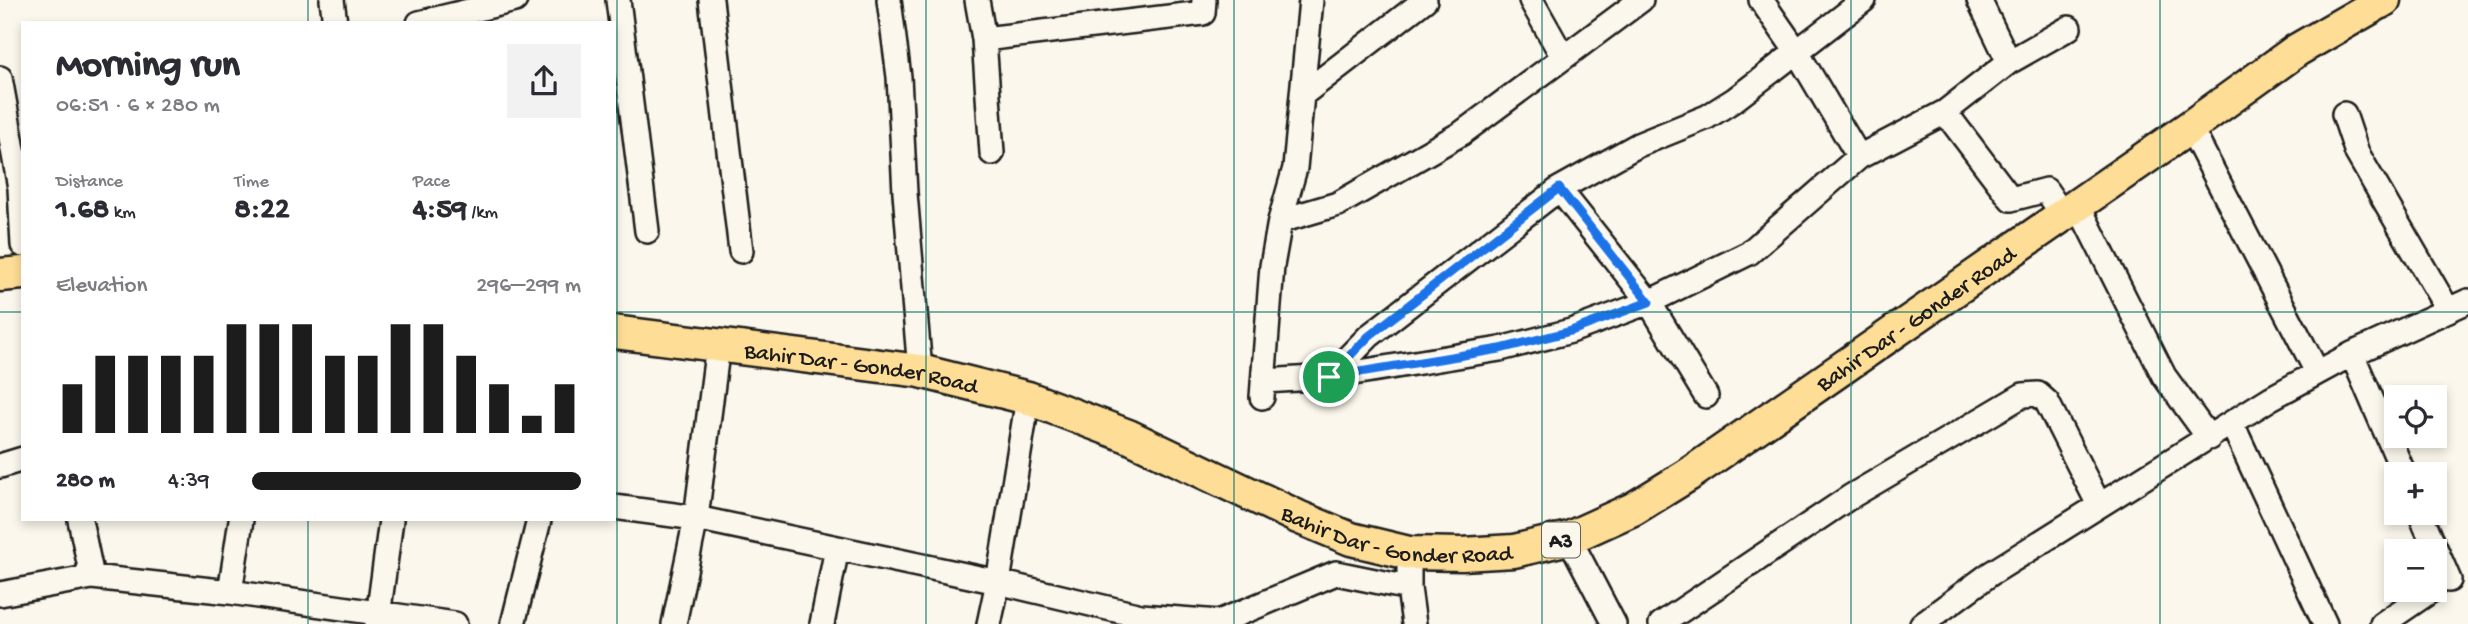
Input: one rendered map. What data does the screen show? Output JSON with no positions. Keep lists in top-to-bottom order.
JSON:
{
  "streets": {
    "highway": ["Bahir Dar - Gonder Road", "A3"]
  },
  "page": {
    "heading": ["Morning run", "06:51 · 6 × 280 m"],
    "stats": [
      ["Distance", "1.68 km"],
      ["Time", "8:22"],
      ["Pace", "4:59 /km"]
    ],
    "chart": ["Elevation", "296–299 m"],
    "map_buttons": ["+", "−"],
    "list": [
      {
        "name": "280 m",
        "note": "4:39"
      }
    ]
  }
}
